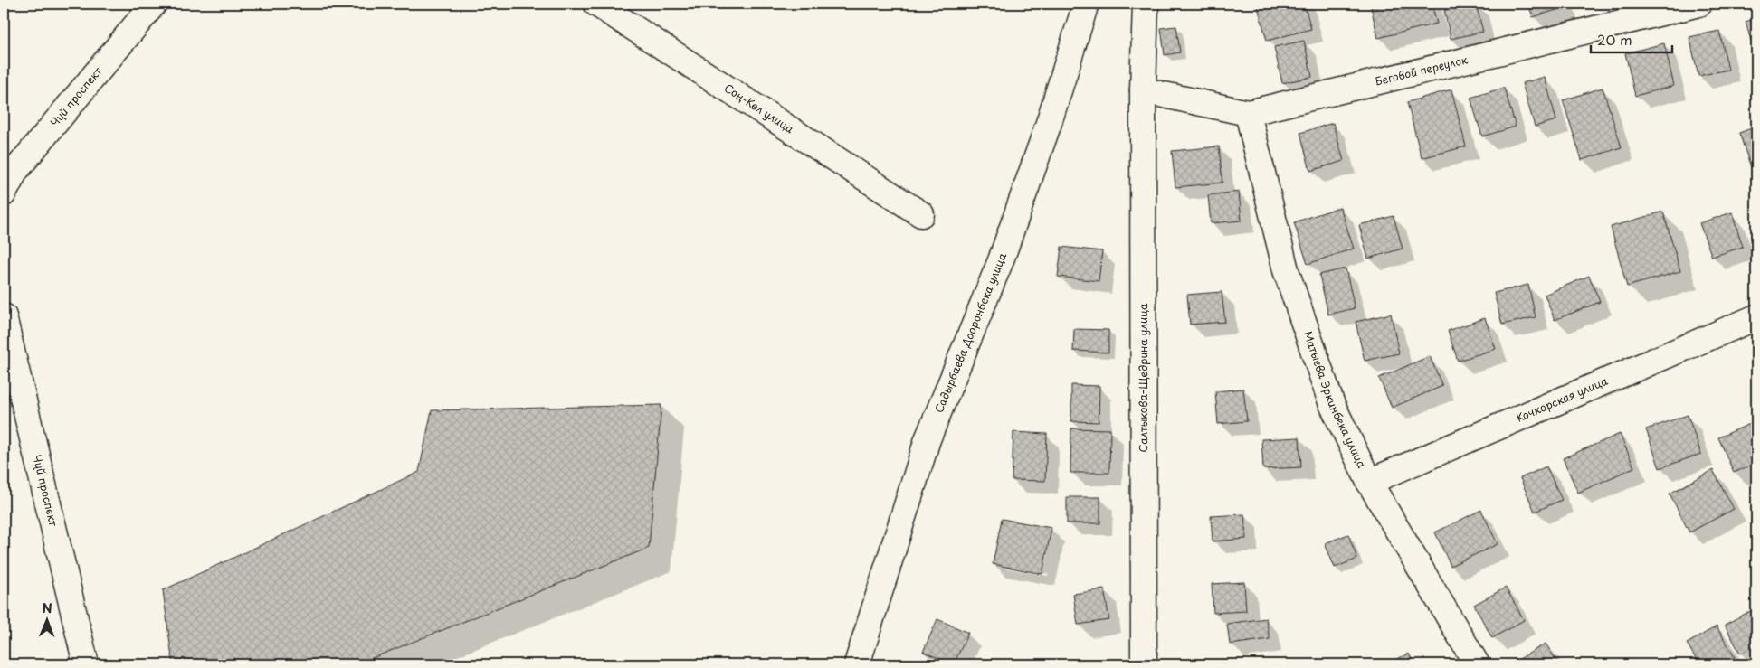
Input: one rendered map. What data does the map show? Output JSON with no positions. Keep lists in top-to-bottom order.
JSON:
{
  "streets": {
    "street": [
      "Беговой переулок",
      "Чүй проспект",
      "Соң-Көл улица",
      "Садырбаева Дооронбека улица",
      "Салтыкова-Щедрина улица",
      "Матыева Эркинбека улица",
      "Кочкорская улица"
    ]
  },
  "crossings": [
    ["Беговой переулок", "Салтыкова-Щедрина улица"],
    ["Беговой переулок", "Матыева Эркинбека улица"],
    ["Матыева Эркинбека улица", "Кочкорская улица"]
  ],
  "scale_bar": "20 m",
  "north": "top"
}
